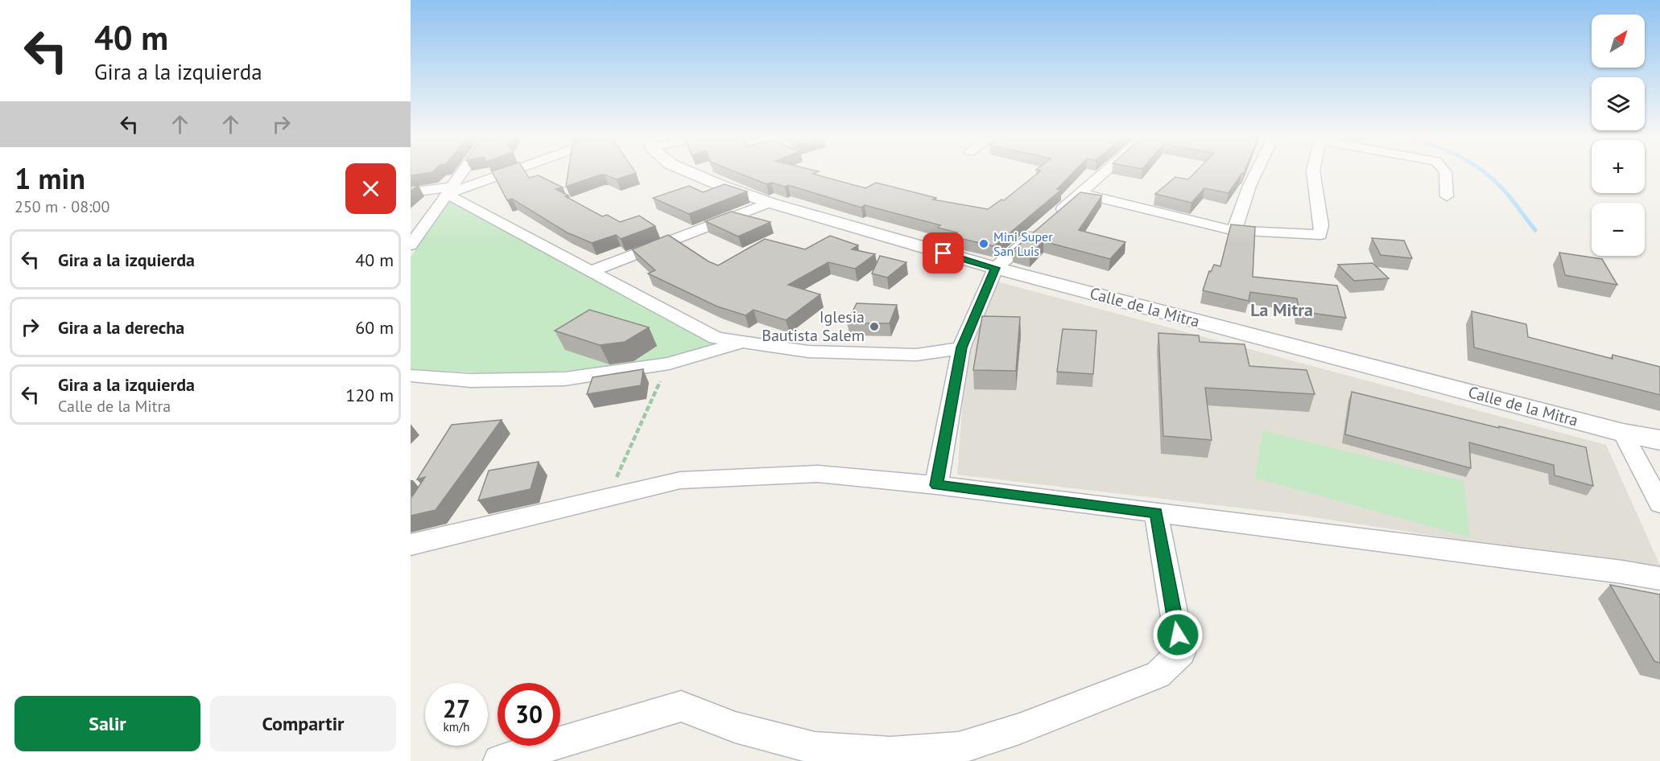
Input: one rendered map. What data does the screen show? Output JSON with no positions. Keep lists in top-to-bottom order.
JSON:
{
  "streets": {
    "street": ["Calle de la Mitra"]
  },
  "districts": ["La Mitra"],
  "places": ["Mini Super San Luis", "Iglesia Bautista Salem"],
  "north": "top right",
  "page": {
    "turn": ["40 m", "Gira a la izquierda"],
    "map_buttons": ["+", "−"],
    "heading": ["1 min", "250 m · 08:00"],
    "list": [
      {
        "name": "Gira a la izquierda",
        "value": "40 m"
      },
      {
        "name": "Gira a la derecha",
        "value": "60 m"
      },
      {
        "name": "Gira a la izquierda",
        "note": "Calle de la Mitra",
        "value": "120 m"
      }
    ],
    "speed": "27 km/h",
    "limit": "30",
    "buttons": ["Salir", "Compartir"]
  }
}
